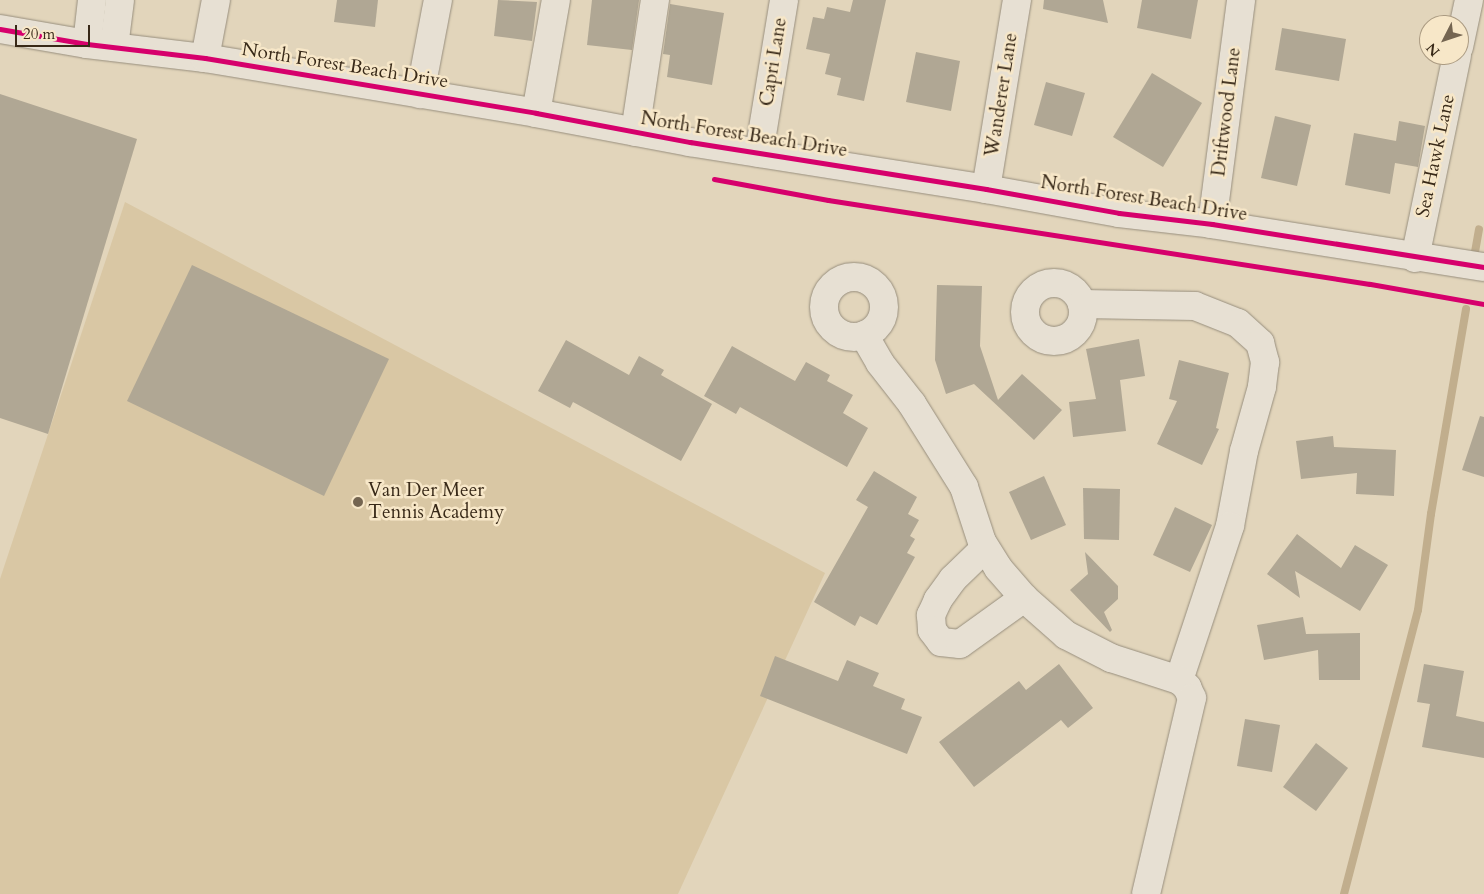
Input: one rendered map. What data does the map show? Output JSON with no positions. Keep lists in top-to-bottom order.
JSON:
{
  "streets": {
    "street": [
      "Capri Lane",
      "North Forest Beach Drive",
      "Wanderer Lane",
      "Driftwood Lane",
      "Sea Hawk Lane"
    ]
  },
  "crossings": [
    ["Capri Lane", "North Forest Beach Drive"],
    ["North Forest Beach Drive", "Wanderer Lane"],
    ["North Forest Beach Drive", "Driftwood Lane"],
    ["North Forest Beach Drive", "Sea Hawk Lane"]
  ],
  "places": ["Van Der Meer Tennis Academy"],
  "scale_bar": "20 m",
  "north": "bottom left"
}
